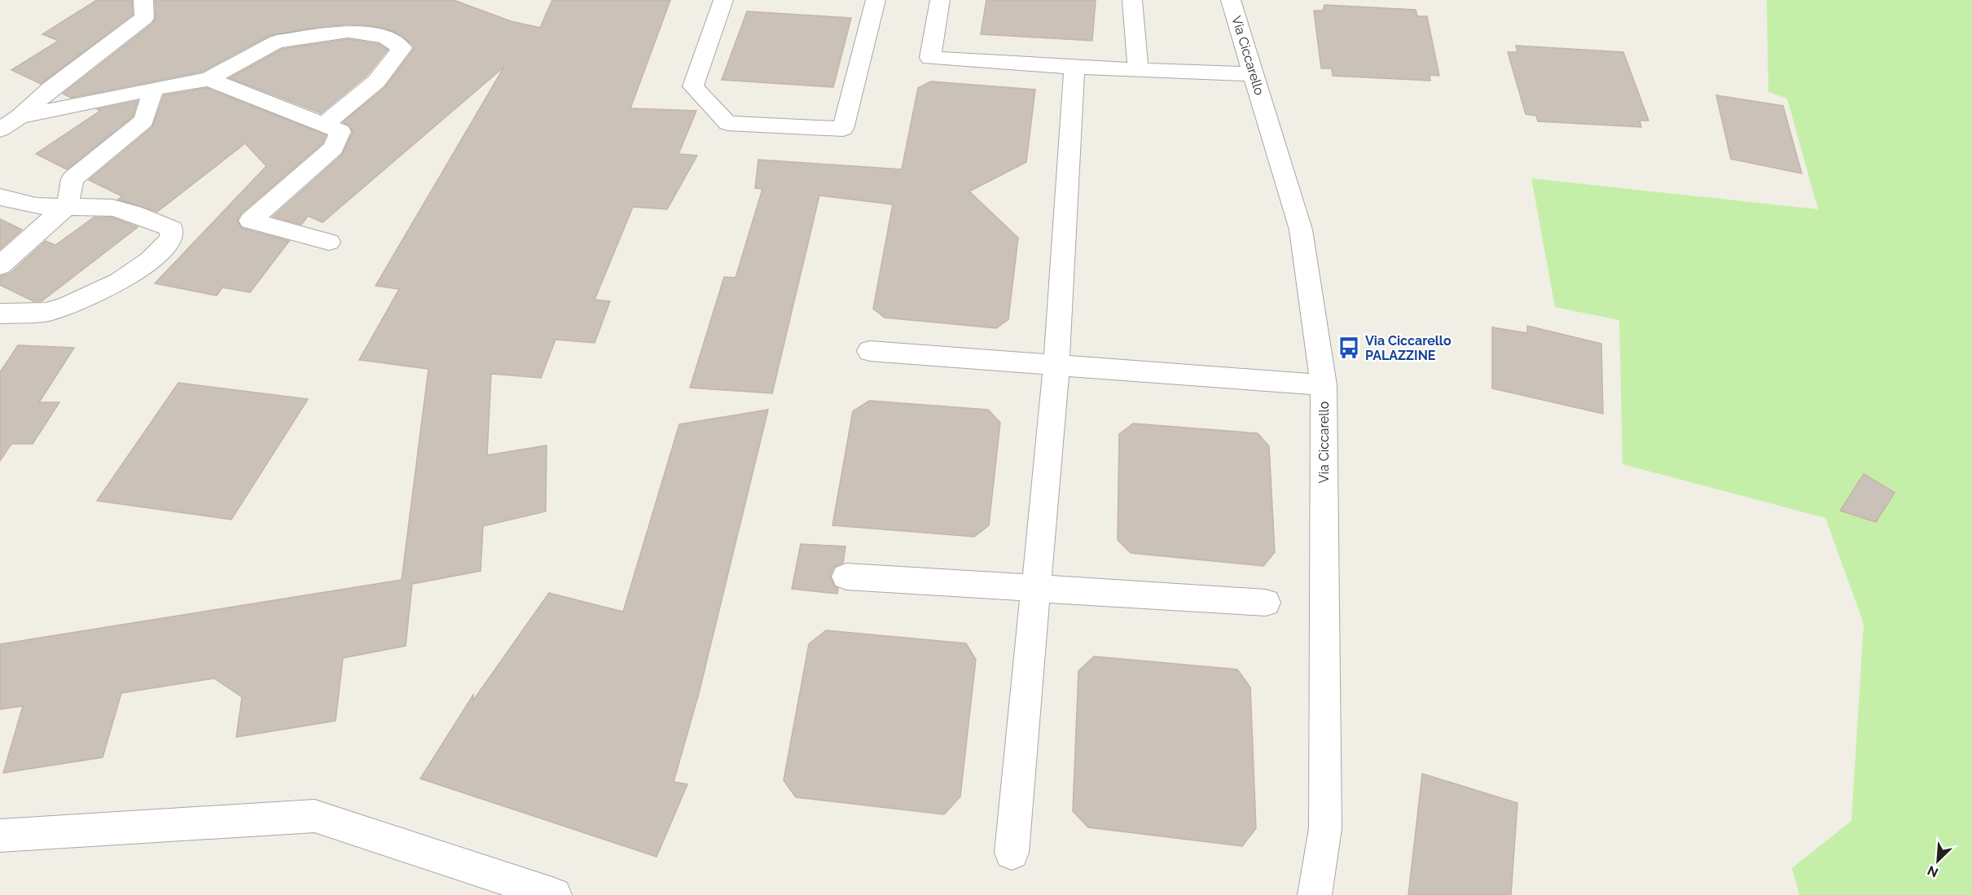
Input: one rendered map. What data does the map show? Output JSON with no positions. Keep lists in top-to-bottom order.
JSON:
{
  "streets": {
    "street": ["Via Ciccarello"]
  },
  "places": {
    "bus stop": ["Via Ciccarello PALAZZINE"]
  },
  "north": "bottom left"
}
